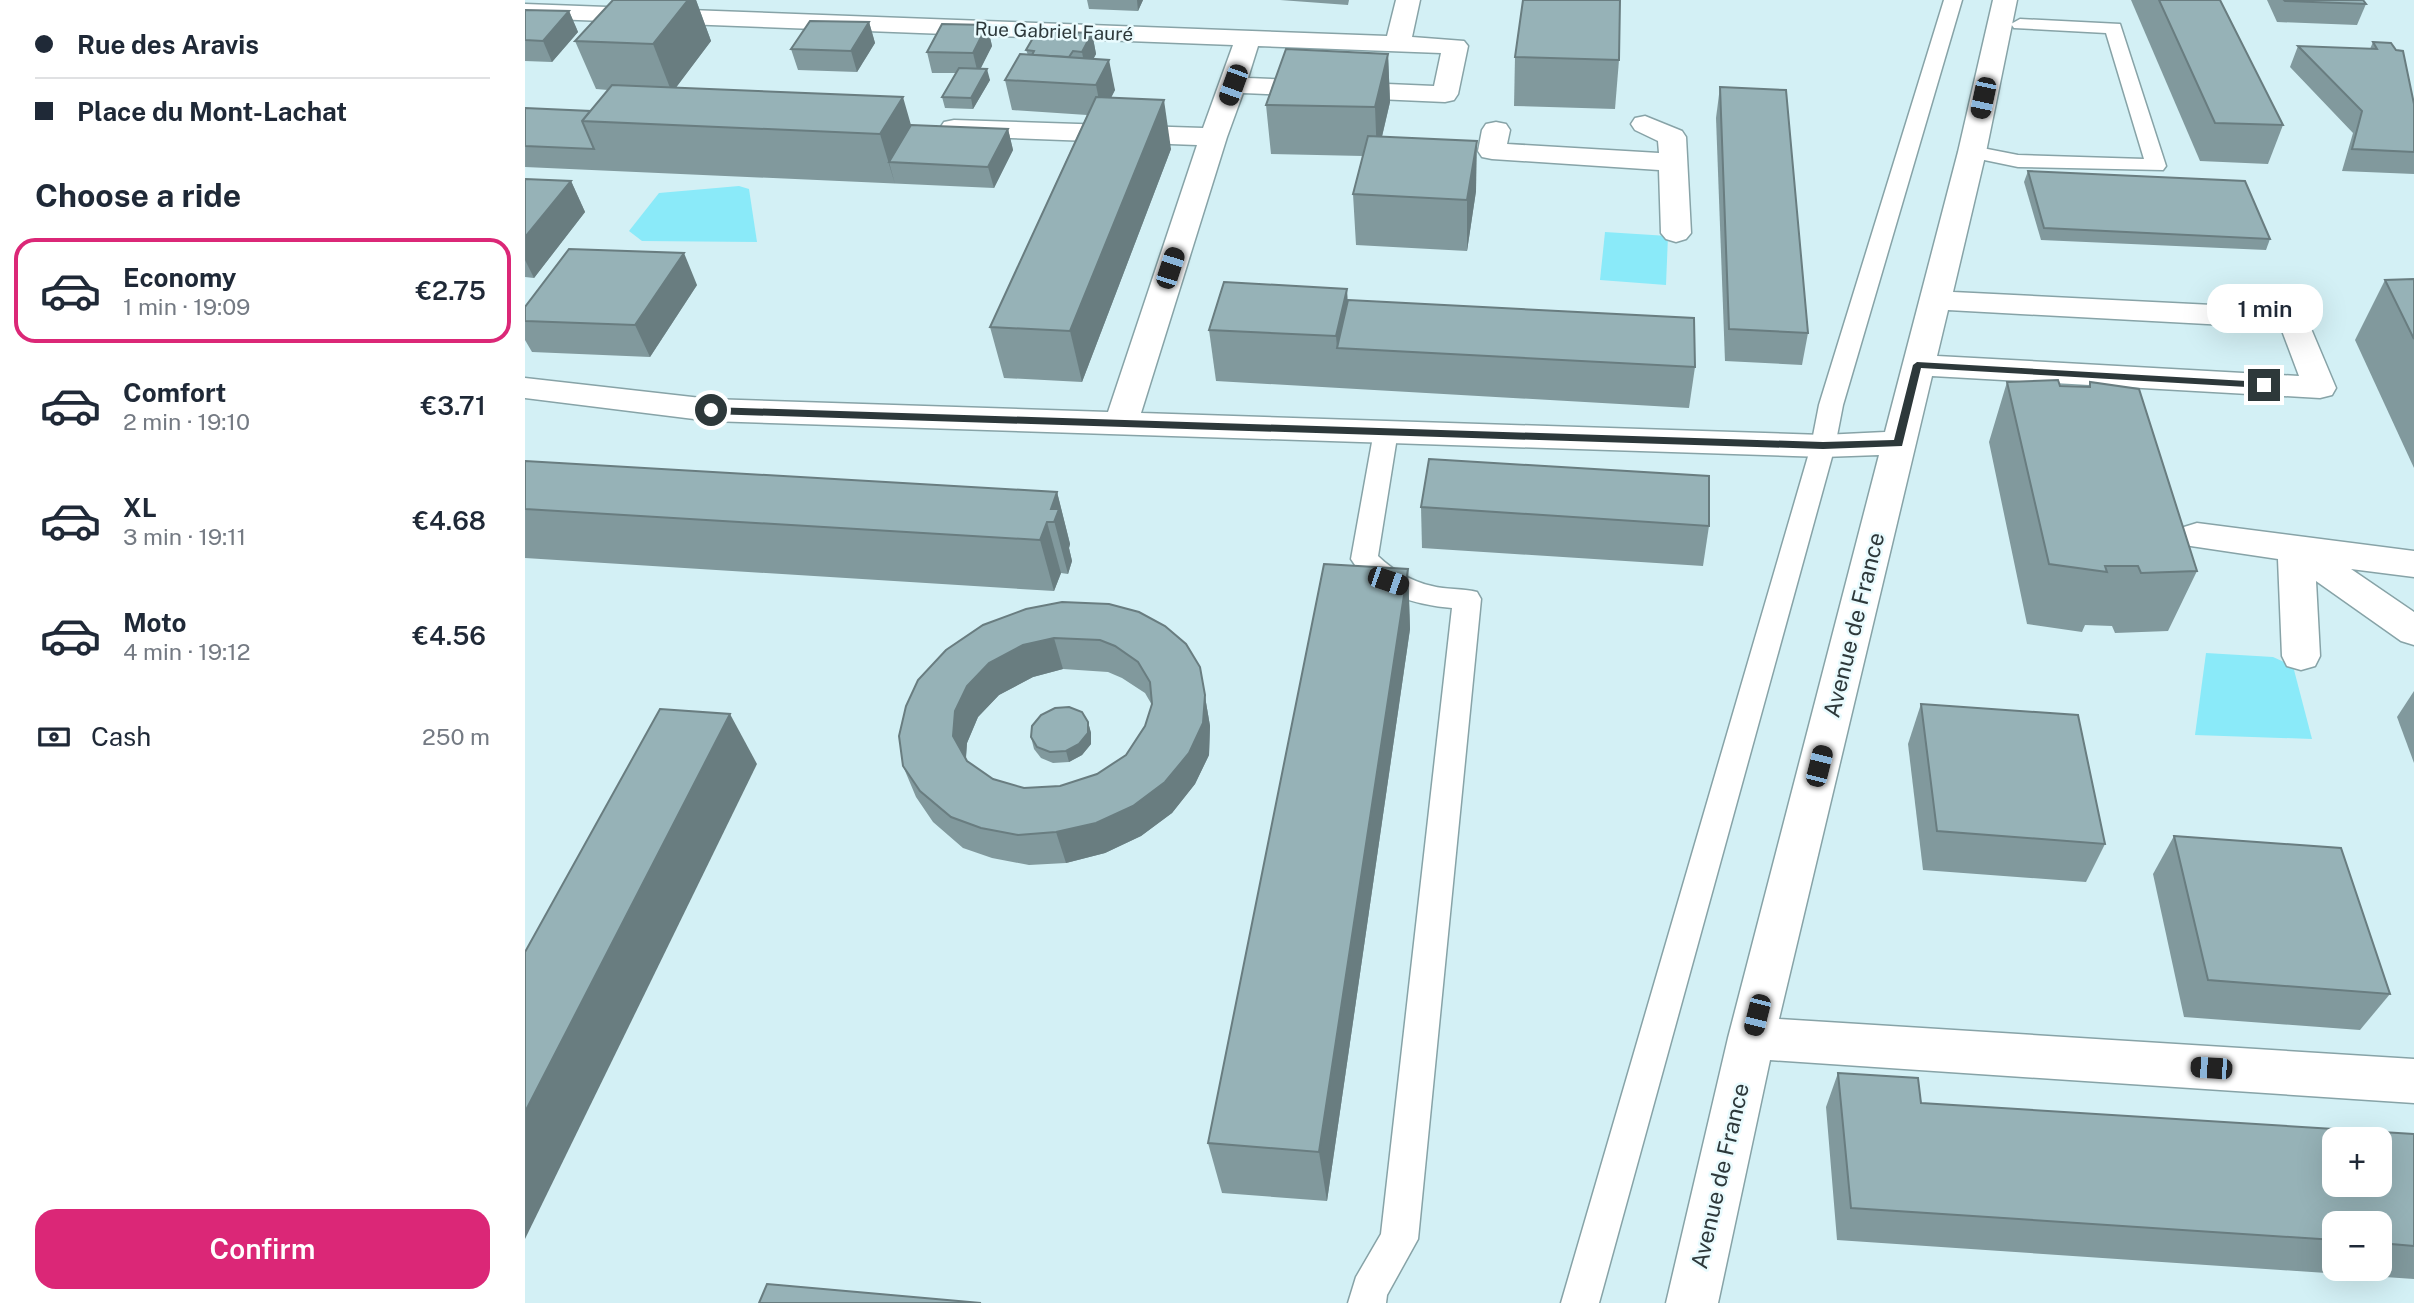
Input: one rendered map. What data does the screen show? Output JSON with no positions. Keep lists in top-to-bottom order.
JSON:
{
  "streets": {
    "street": ["Rue Gabriel Fauré", "Avenue de France"]
  },
  "page": {
    "banner": ["Rue des Aravis", "Place du Mont-Lachat"],
    "heading": "Choose a ride",
    "list": [
      {
        "name": "Economy",
        "note": "1 min · 19:09",
        "value": "€2.75"
      },
      {
        "name": "Comfort",
        "note": "2 min · 19:10",
        "value": "€3.71"
      },
      {
        "name": "XL",
        "note": "3 min · 19:11",
        "value": "€4.68"
      },
      {
        "name": "Moto",
        "note": "4 min · 19:12",
        "value": "€4.56"
      }
    ],
    "bubble": "1 min",
    "pay": ["Cash", "250 m"],
    "map_buttons": ["+", "−"],
    "buttons": "Confirm"
  }
}
